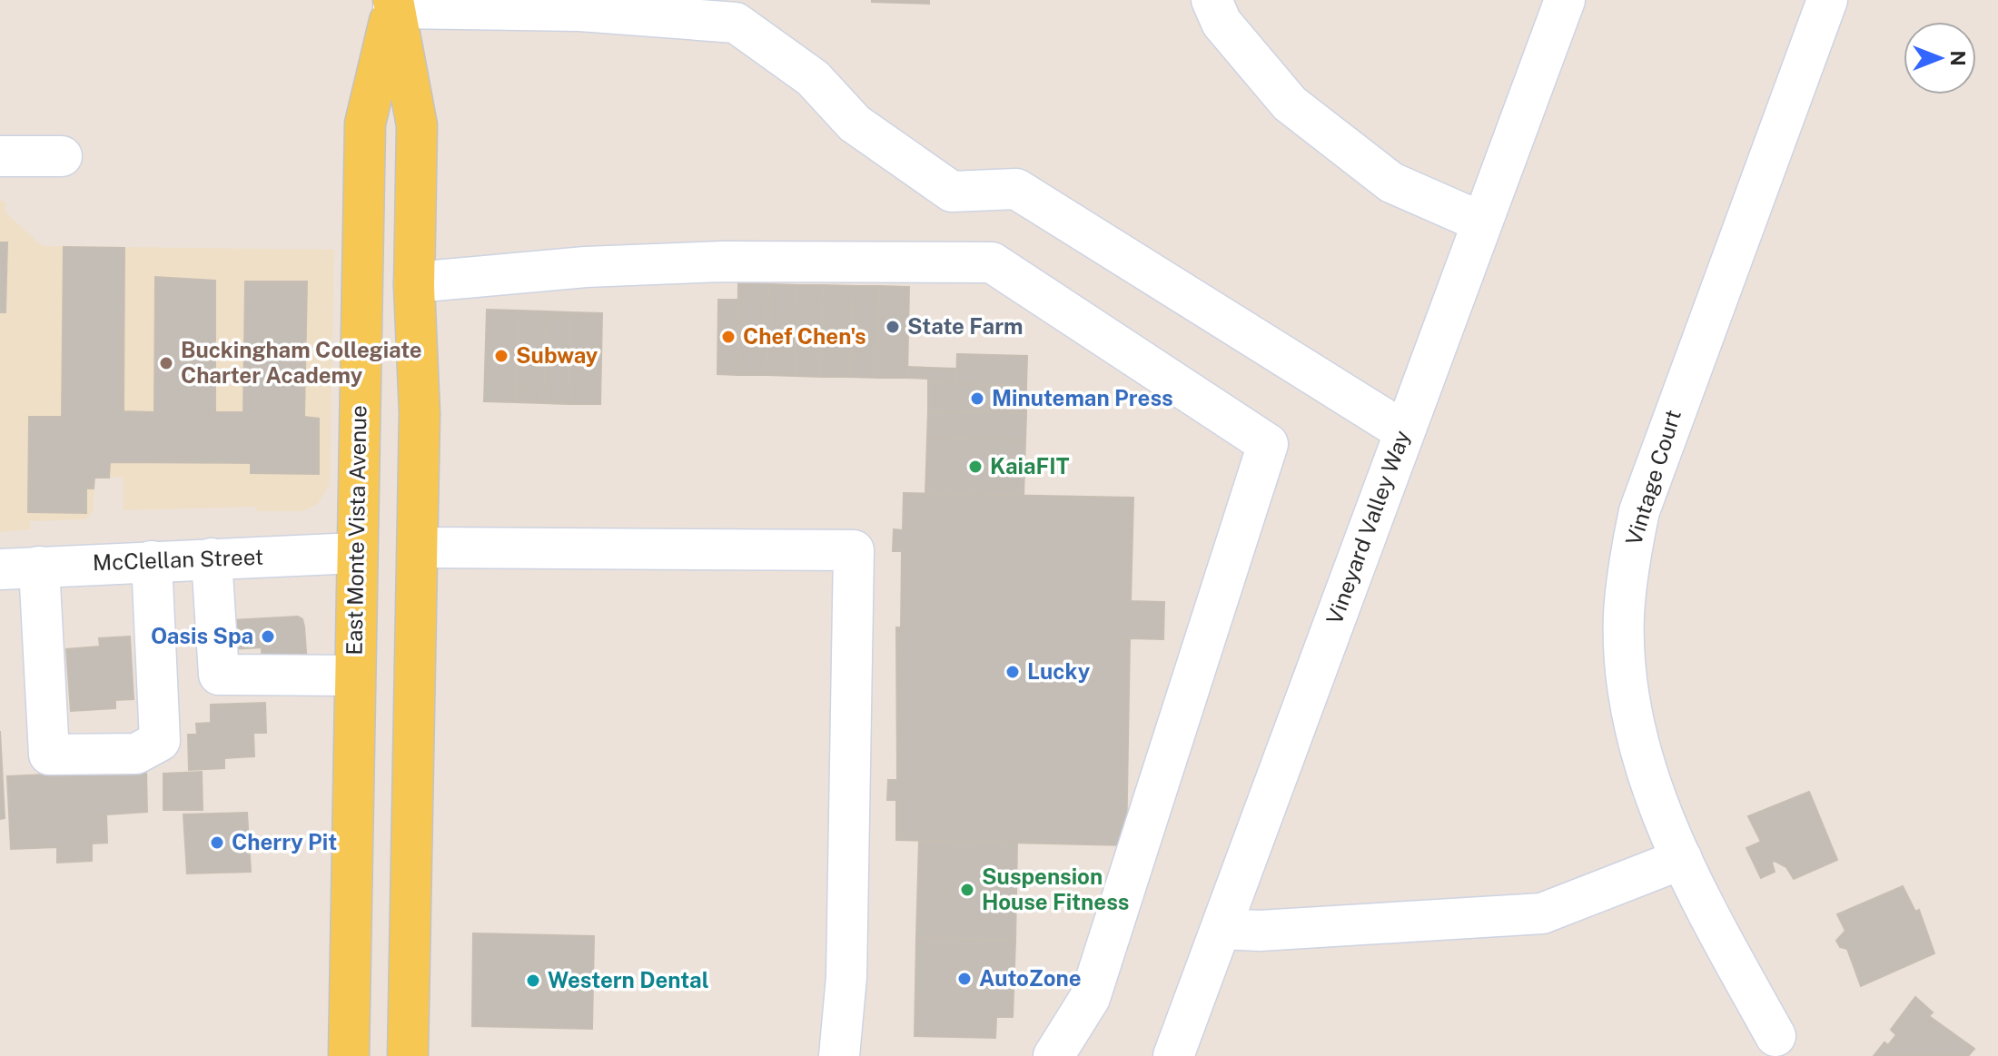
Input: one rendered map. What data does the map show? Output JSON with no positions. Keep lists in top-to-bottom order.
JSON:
{
  "streets": {
    "main road": ["East Monte Vista Avenue"],
    "street": ["Vintage Court", "Vineyard Valley Way", "McClellan Street"]
  },
  "crossings": [
    ["East Monte Vista Avenue", "McClellan Street"]
  ],
  "places": [
    "State Farm",
    "Chef Chen's",
    "Subway",
    "Buckingham Collegiate Charter Academy",
    "Minuteman Press",
    "KaiaFIT",
    "Oasis Spa",
    "Lucky",
    "Cherry Pit",
    "Suspension House Fitness",
    "AutoZone",
    "Western Dental"
  ],
  "north": "right"
}
